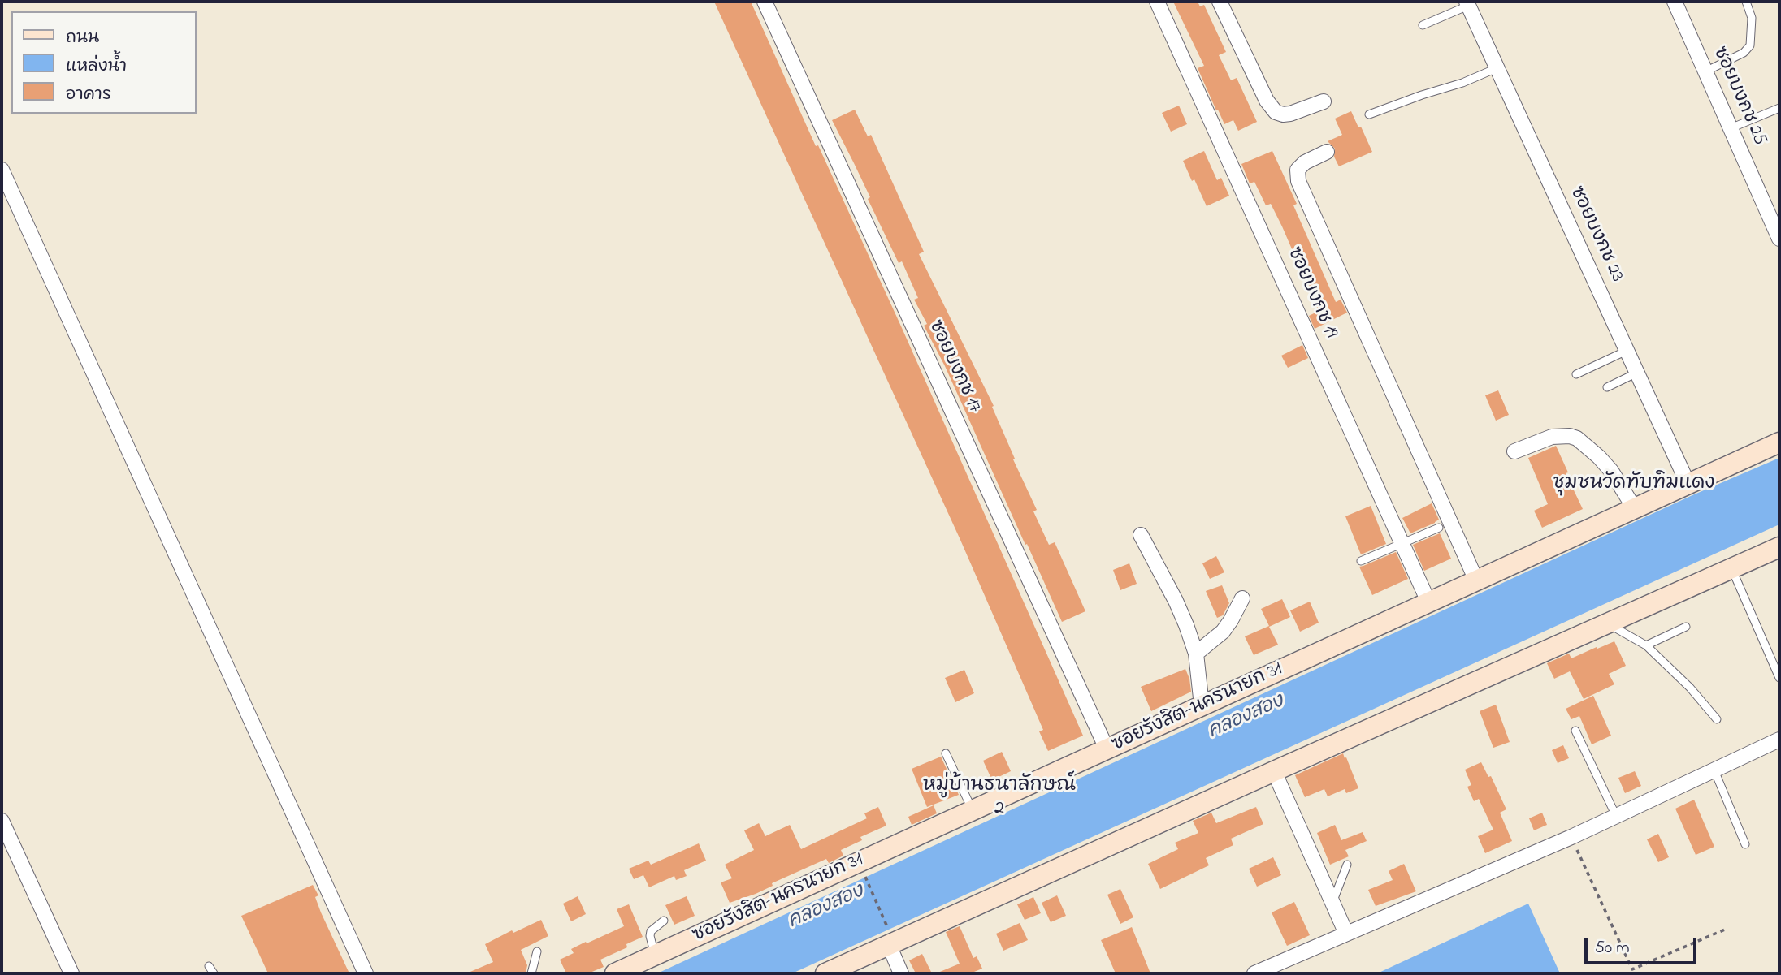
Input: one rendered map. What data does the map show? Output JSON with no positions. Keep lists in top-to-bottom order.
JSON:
{
  "streets": {
    "street": [
      "ซอยบงกช 25",
      "ซอยบงกช 23",
      "ซอยบงกช 19",
      "ซอยบงกช 17",
      "ซอยรังสิต-นครนายก 31"
    ]
  },
  "crossings": [
    ["ซอยบงกช 23", "ซอยรังสิต-นครนายก 31"],
    ["ซอยบงกช 19", "ซอยรังสิต-นครนายก 31"],
    ["ซอยบงกช 17", "ซอยรังสิต-นครนายก 31"]
  ],
  "districts": ["ชุมชนวัดทับทิมแดง", "หมู่บ้านธนาลักษณ์ 2"],
  "water": ["คลองสอง"],
  "legend": ["ถนน", "แหล่งน้ำ", "อาคาร"],
  "scale_bar": "50 m"
}
